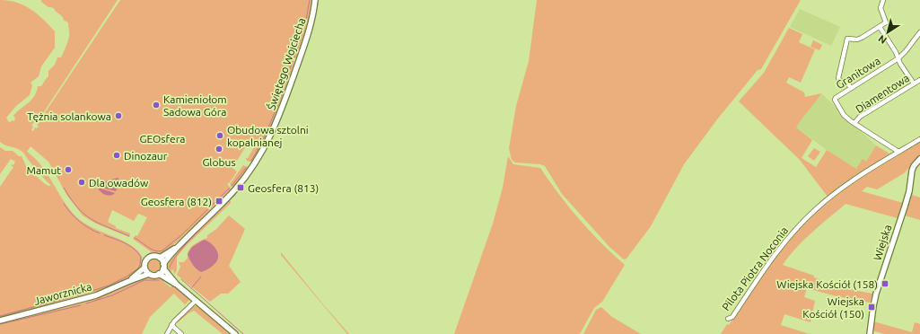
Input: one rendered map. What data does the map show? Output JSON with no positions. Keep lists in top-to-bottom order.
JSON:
{
  "streets": {
    "street": [
      "Świętego Wojciecha",
      "Granitowa",
      "Diamentowa",
      "Wiejska",
      "Pilota Piotra Noconia",
      "Jaworznicka"
    ]
  },
  "crossings": [
    ["Świętego Wojciecha", "Jaworznicka"],
    ["Granitowa", "Diamentowa"],
    ["Granitowa", "Pilota Piotra Noconia"]
  ],
  "parks": ["GEOsfera"],
  "places": {
    "other": [
      "Kamieniołom Sadowa Góra",
      "Tężnia solankowa",
      "Obudowa sztolni kopalnianej",
      "Globus",
      "Dinozaur",
      "Mamut",
      "Dla owadów"
    ],
    "transit": [
      "Geosfera (813)",
      "Geosfera (812)",
      "Wiejska Kościół (158)",
      "Wiejska Kościół (150)"
    ]
  },
  "north": "bottom left"
}
